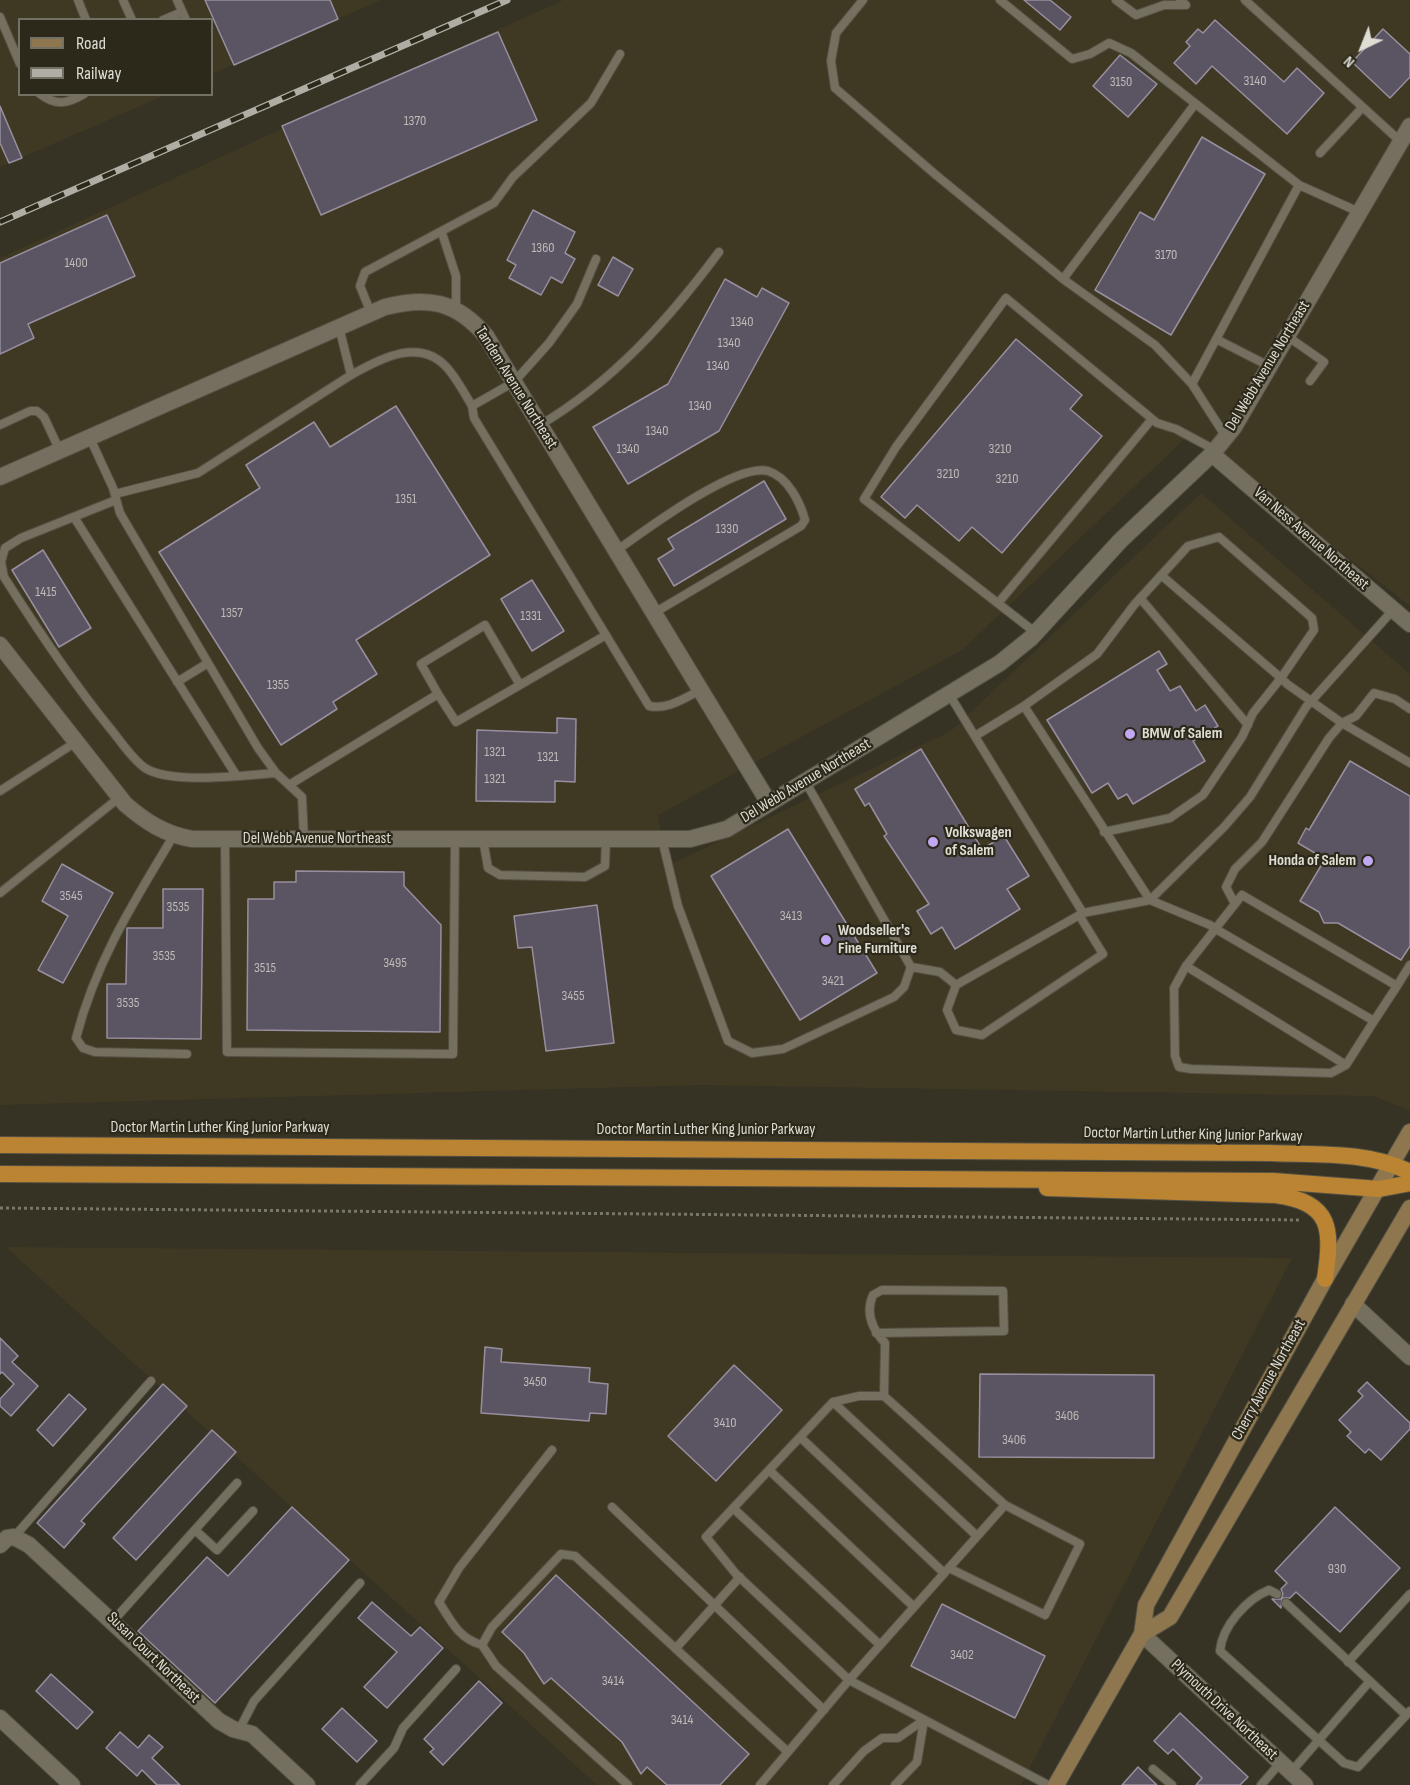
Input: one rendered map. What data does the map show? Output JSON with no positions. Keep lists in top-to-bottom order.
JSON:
{
  "streets": {
    "highway": ["Doctor Martin Luther King Junior Parkway"],
    "main road": ["Cherry Avenue Northeast"],
    "street": [
      "Del Webb Avenue Northeast",
      "Tandem Avenue Northeast",
      "Van Ness Avenue Northeast",
      "Susan Court Northeast",
      "Plymouth Drive Northeast"
    ]
  },
  "crossings": [
    ["Del Webb Avenue Northeast", "Tandem Avenue Northeast"],
    ["Del Webb Avenue Northeast", "Van Ness Avenue Northeast"],
    ["Doctor Martin Luther King Junior Parkway", "Cherry Avenue Northeast"],
    ["Cherry Avenue Northeast", "Plymouth Drive Northeast"]
  ],
  "places": [
    "BMW of Salem",
    "Volkswagen of Salem",
    "Honda of Salem",
    "Woodseller's Fine Furniture"
  ],
  "house_numbers": [
    "3140",
    "3150",
    "1370",
    "1360",
    "3170",
    "1400",
    "1340",
    "1340",
    "1340",
    "1340",
    "1340",
    "1340",
    "3210",
    "3210",
    "3210",
    "1351",
    "1330",
    "1415",
    "1357",
    "1331",
    "1355",
    "1321",
    "1321",
    "1321",
    "3545",
    "3535",
    "3413",
    "3535",
    "3495",
    "3515",
    "3421",
    "3455",
    "3535",
    "3450",
    "3406",
    "3410",
    "3406",
    "930",
    "3402",
    "3414",
    "3414"
  ],
  "legend": ["Road", "Railway"],
  "north": "bottom left"
}
